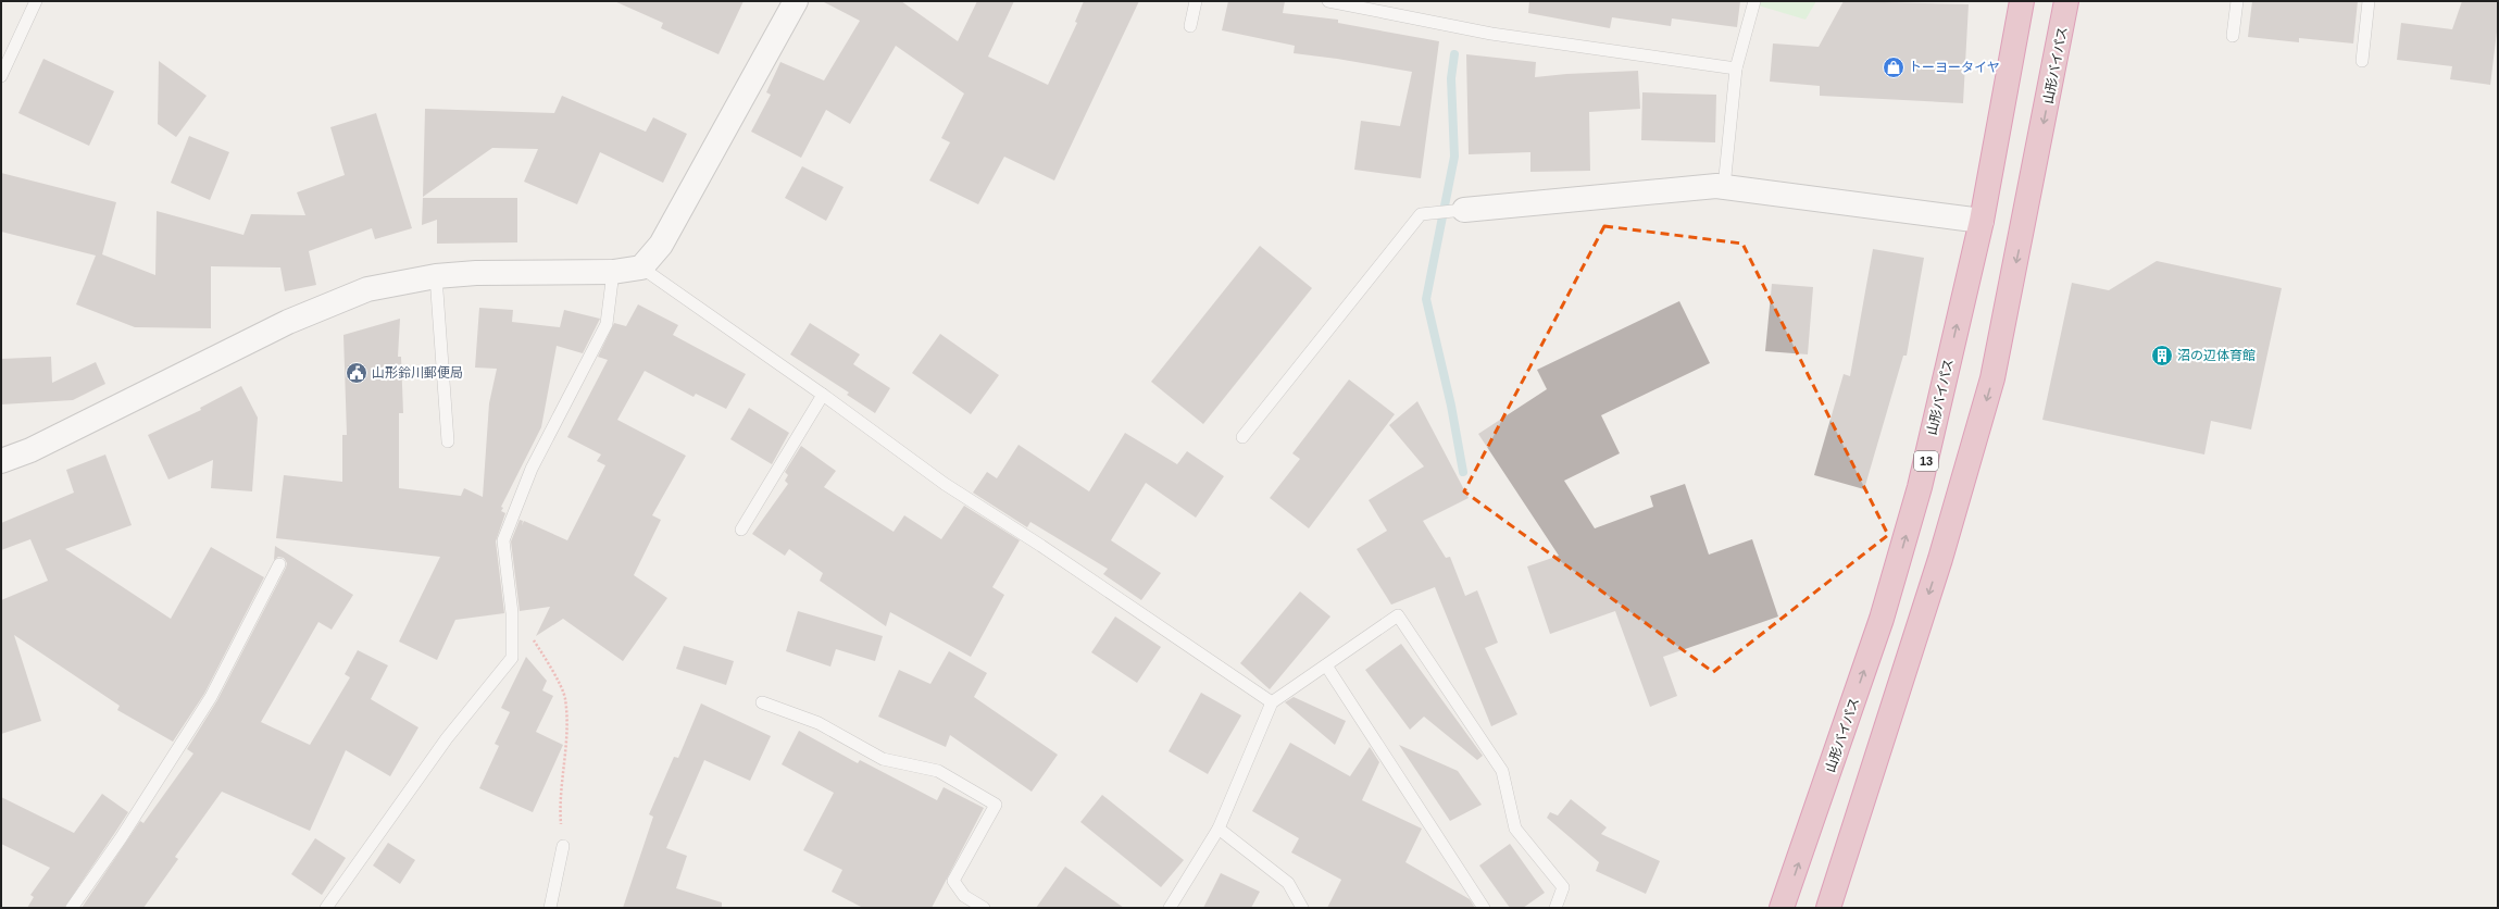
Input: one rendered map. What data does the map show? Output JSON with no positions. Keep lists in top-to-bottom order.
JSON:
{
  "streets": {
    "highway": ["山形バイパス", "13"]
  },
  "places": {
    "shop": ["トーヨータイヤ"],
    "building": ["沼の辺体育館"],
    "public building": ["山形鈴川郵便局"]
  }
}
